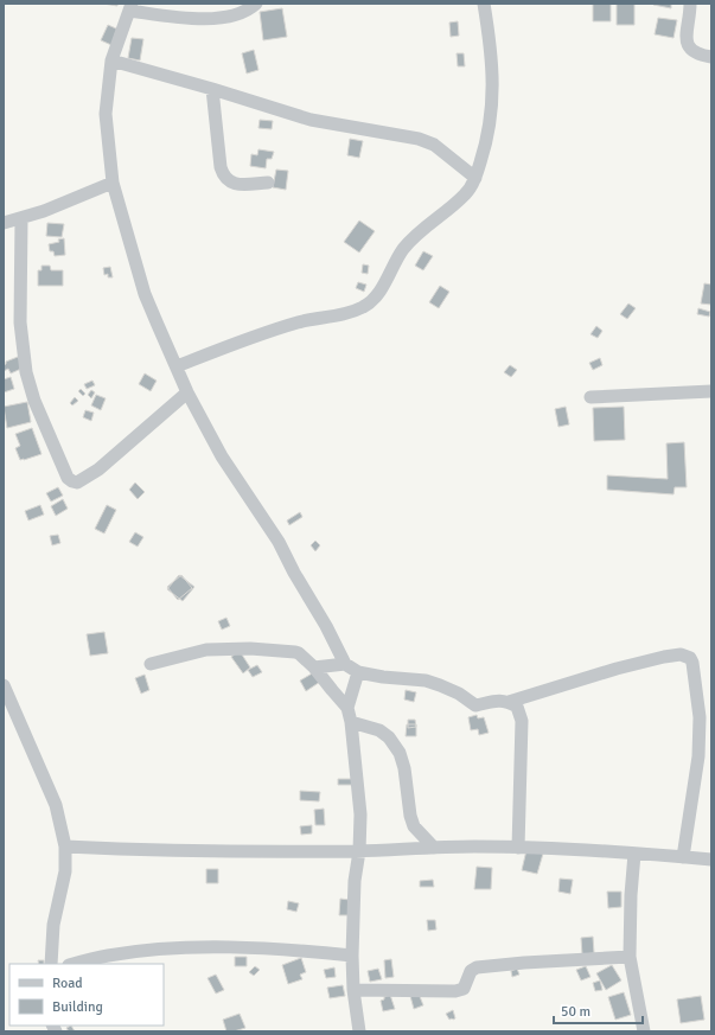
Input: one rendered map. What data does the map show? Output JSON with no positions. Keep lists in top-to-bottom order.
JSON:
{
  "legend": ["Road", "Building"],
  "scale_bar": "50 m"
}
